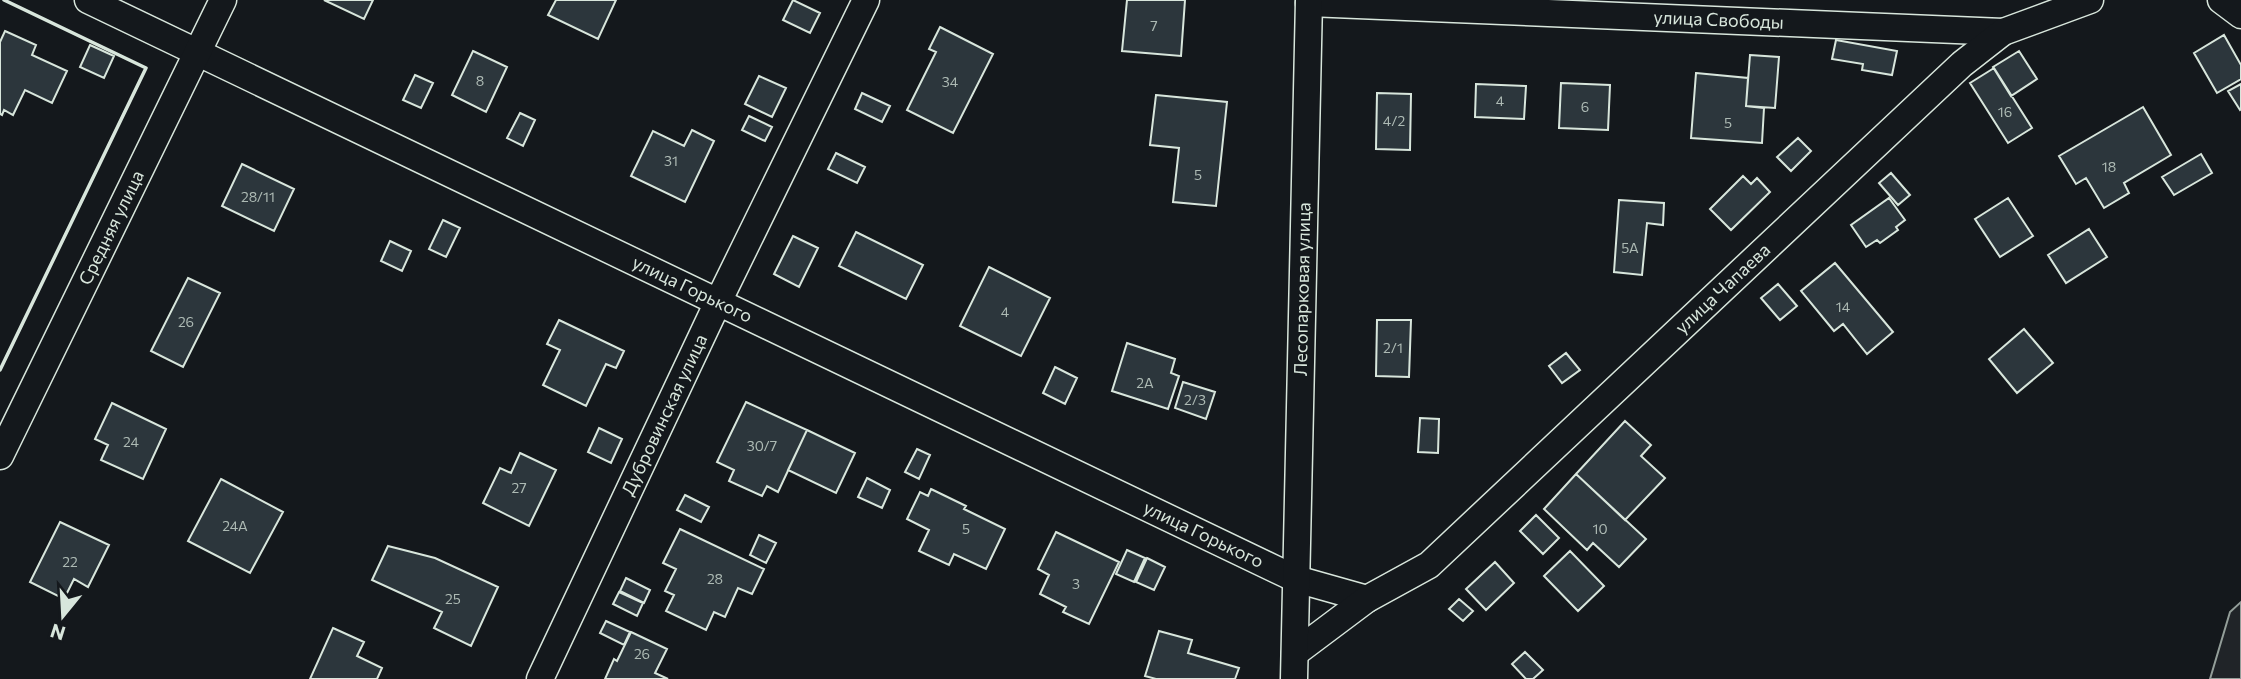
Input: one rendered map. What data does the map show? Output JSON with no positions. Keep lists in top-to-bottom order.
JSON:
{
  "streets": {
    "street": [
      "улица Свободы",
      "Средняя улица",
      "улица Горького",
      "Лесопарковая улица",
      "улица Чапаева",
      "Дубровинская улица"
    ]
  },
  "crossings": [
    ["улица Свободы", "Лесопарковая улица"],
    ["улица Свободы", "улица Чапаева"],
    ["Средняя улица", "улица Горького"],
    ["улица Горького", "Лесопарковая улица"],
    ["улица Горького", "Дубровинская улица"],
    ["Лесопарковая улица", "улица Чапаева"]
  ],
  "house_numbers": [
    "7",
    "8",
    "34",
    "4",
    "6",
    "16",
    "4/2",
    "5",
    "31",
    "18",
    "5",
    "28/11",
    "5А",
    "14",
    "4",
    "26",
    "2/1",
    "2А",
    "2/3",
    "24",
    "30/7",
    "27",
    "24А",
    "5",
    "10",
    "22",
    "28",
    "3",
    "25",
    "26"
  ],
  "north": "bottom"
}
